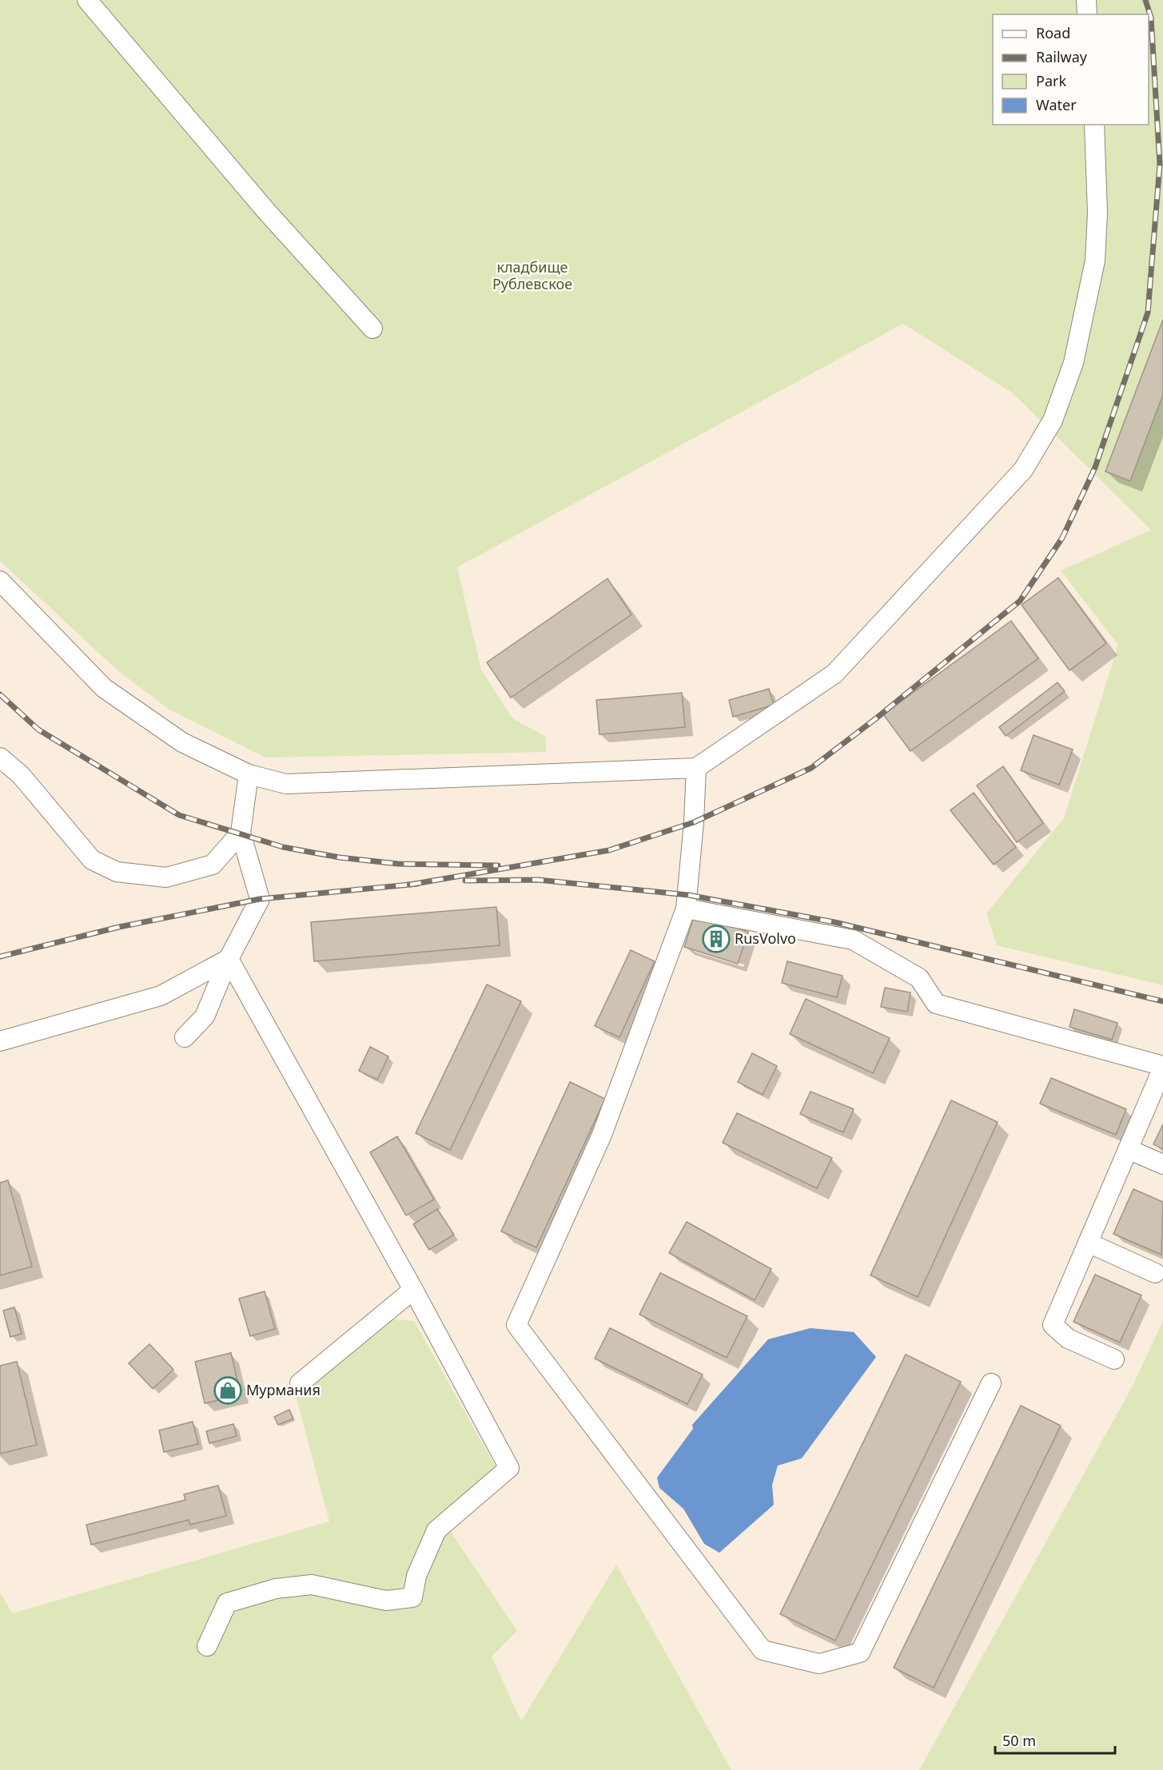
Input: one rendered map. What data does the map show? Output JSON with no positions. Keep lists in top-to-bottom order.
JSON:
{
  "parks": ["кладбище Рублевское"],
  "places": {
    "building": ["RusVolvo"],
    "shop": ["Мурмания"]
  },
  "legend": [
    "Road",
    "Railway",
    "Park",
    "Water"
  ],
  "scale_bar": "50 m"
}
